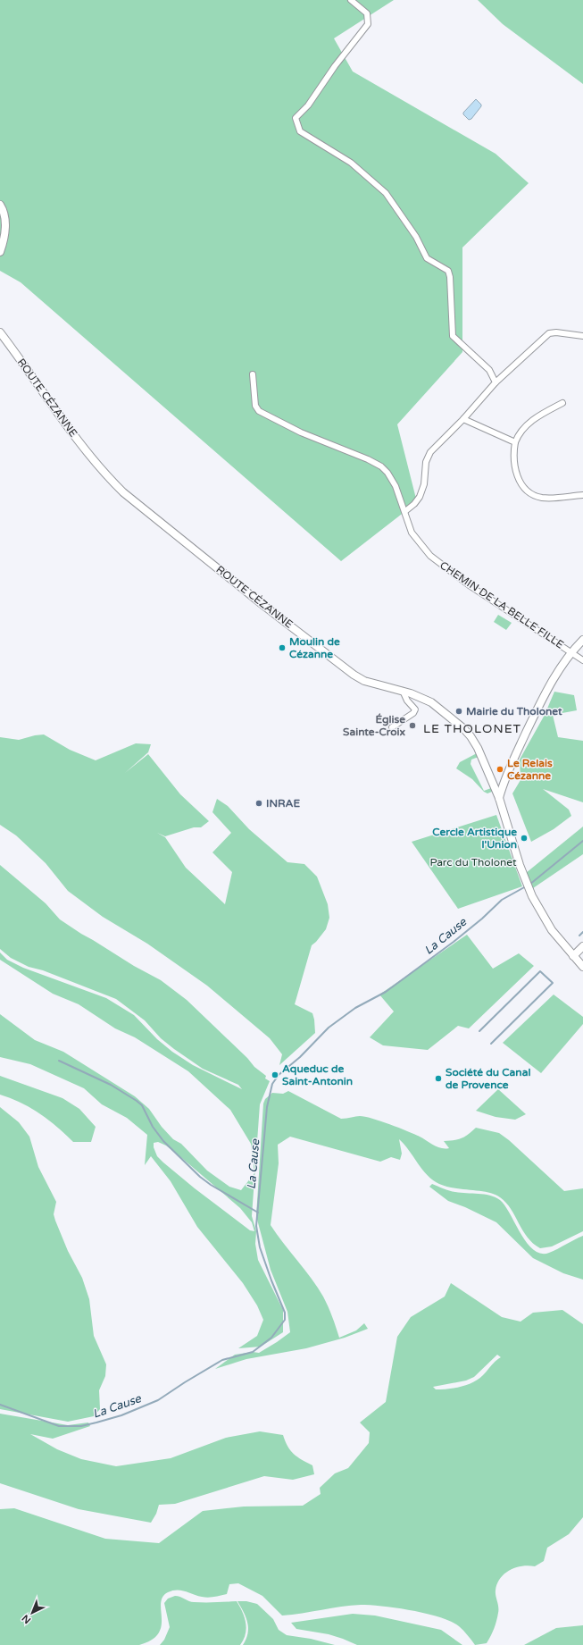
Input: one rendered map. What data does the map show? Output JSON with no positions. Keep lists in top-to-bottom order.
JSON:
{
  "streets": {
    "street": ["ROUTE CÉZANNE", "CHEMIN DE LA BELLE FILLE"]
  },
  "districts": ["LE THOLONET"],
  "water": ["La Cause"],
  "parks": ["Parc du Tholonet"],
  "places": [
    "Moulin de Cézanne",
    "Mairie du Tholonet",
    "Église Sainte-Croix",
    "Le Relais Cézanne",
    "INRAE",
    "Cercle Artistique l'Union",
    "Aqueduc de Saint-Antonin",
    "Société du Canal de Provence"
  ],
  "north": "bottom left"
}
